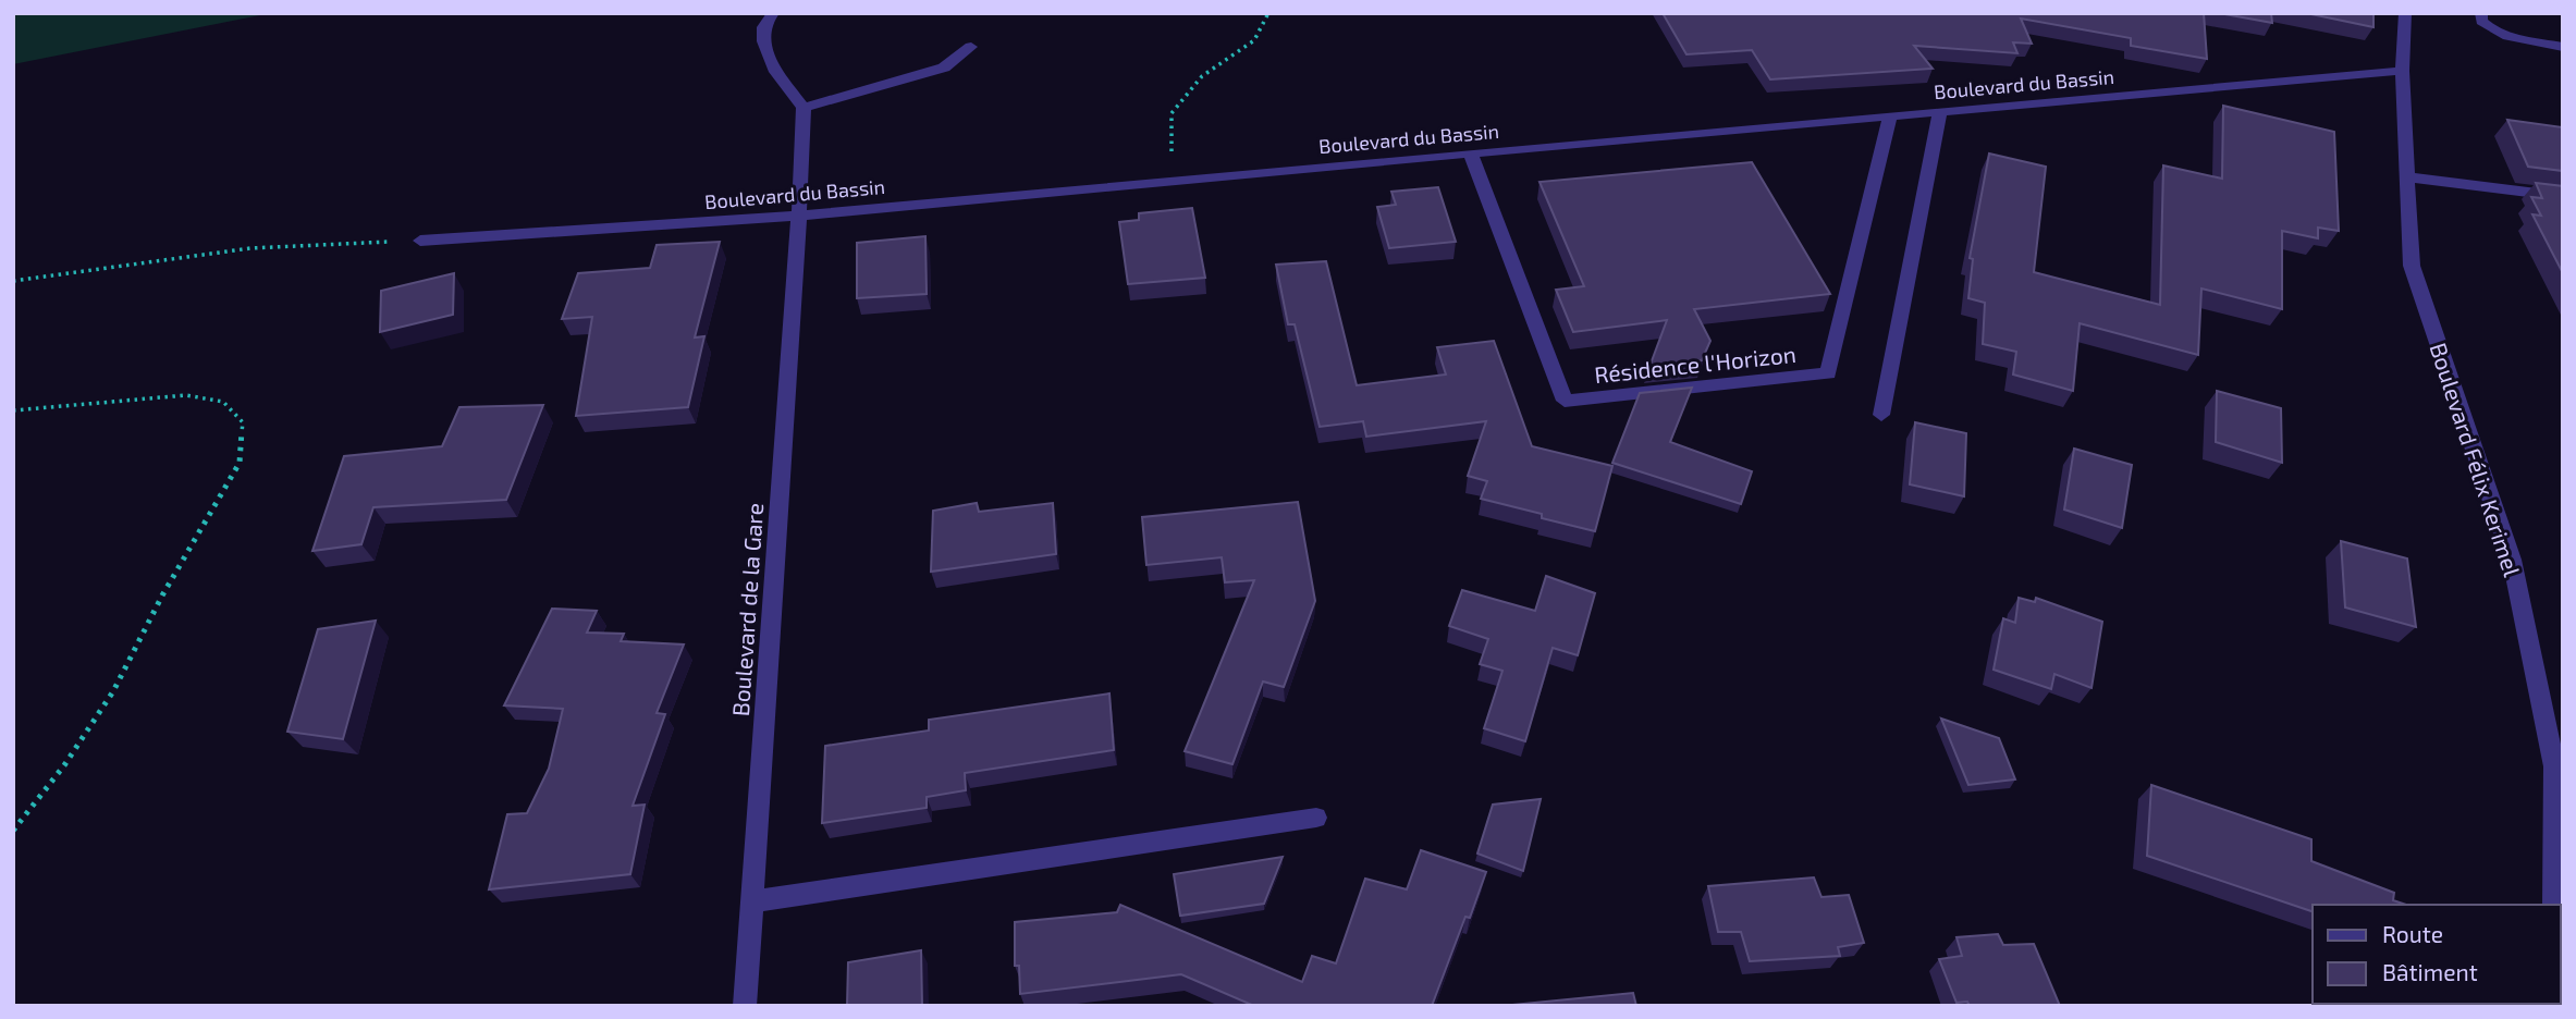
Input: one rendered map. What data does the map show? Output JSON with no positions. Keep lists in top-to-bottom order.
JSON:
{
  "streets": {
    "street": [
      "Boulevard du Bassin",
      "Résidence l'Horizon",
      "Boulevard Félix Kerimel",
      "Boulevard de la Gare"
    ]
  },
  "crossings": [
    ["Boulevard du Bassin", "Résidence l'Horizon"],
    ["Boulevard du Bassin", "Boulevard Félix Kerimel"],
    ["Boulevard du Bassin", "Boulevard de la Gare"]
  ],
  "legend": ["Route", "Bâtiment"]
}
